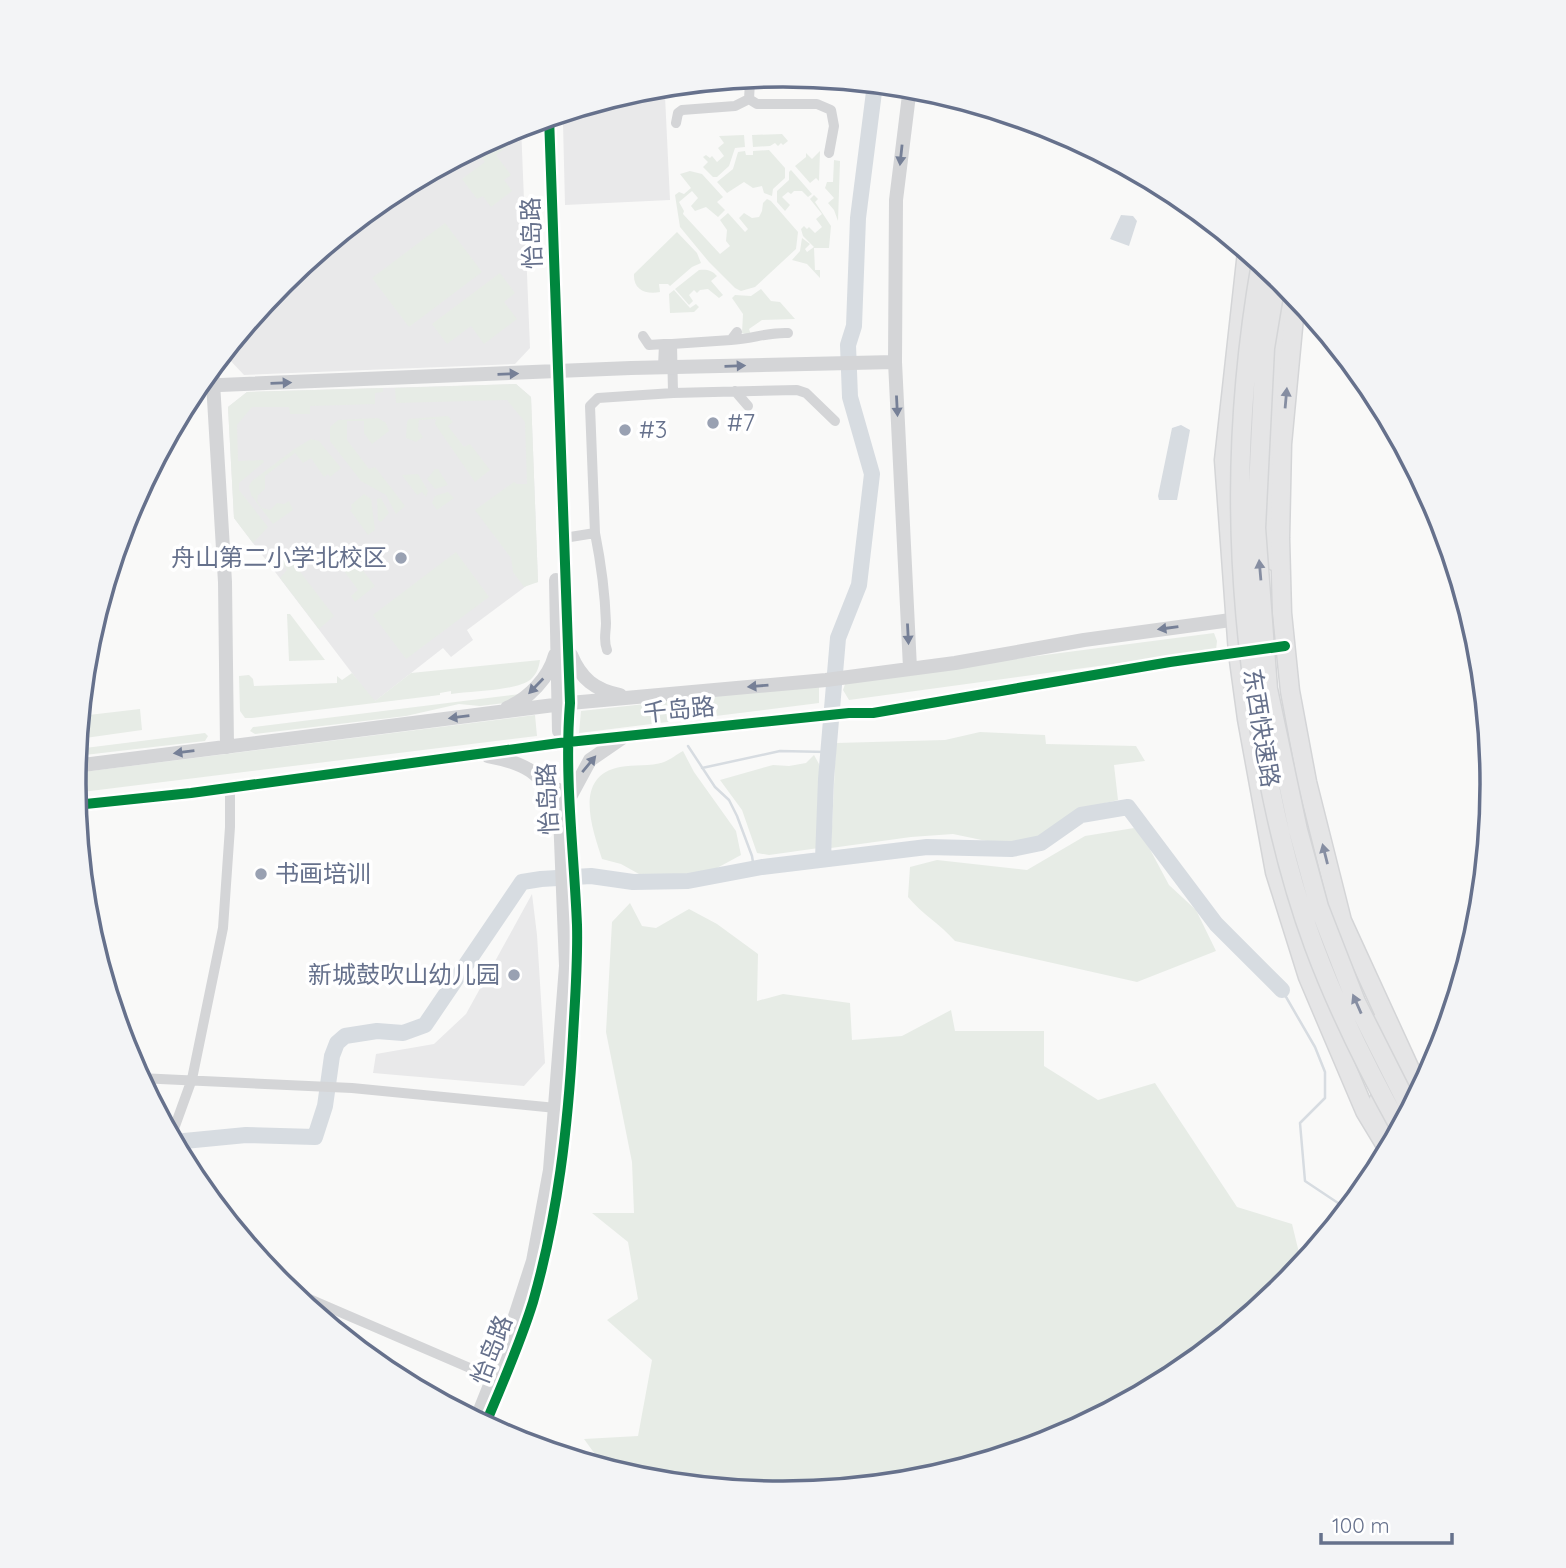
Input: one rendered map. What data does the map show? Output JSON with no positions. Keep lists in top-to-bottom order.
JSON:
{
  "streets": {
    "main road": ["东西快速路"],
    "street": ["怡岛路", "千岛路"]
  },
  "crossings": [
    ["怡岛路", "千岛路"]
  ],
  "places": [
    "#7",
    "#3",
    "舟山第二小学北校区",
    "书画培训",
    "新城鼓吹山幼儿园"
  ],
  "scale_bar": "100 m"
}
